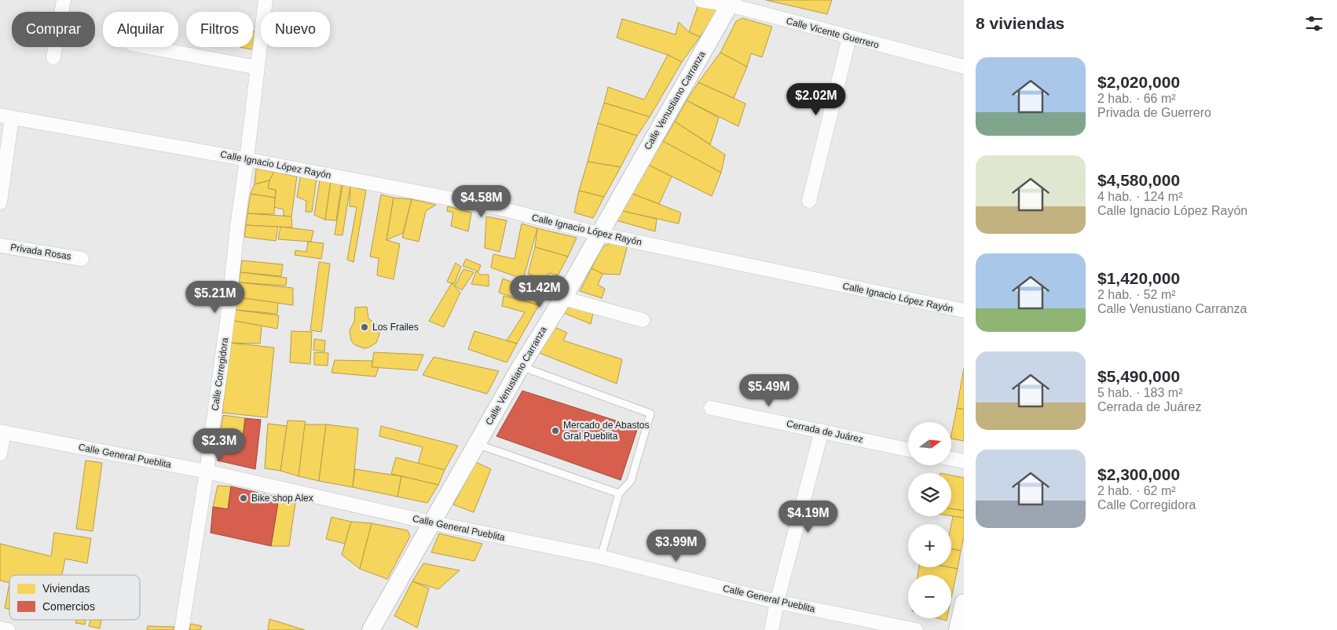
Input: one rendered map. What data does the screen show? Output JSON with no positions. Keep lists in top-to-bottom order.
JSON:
{
  "streets": {
    "street": [
      "Calle Vicente Guerrero",
      "Calle Venustiano Carranza",
      "Calle Ignacio López Rayón",
      "Privada Rosas",
      "Calle Corregidora",
      "Cerrada de Juárez",
      "Calle General Pueblita"
    ]
  },
  "crossings": [
    ["Calle Vicente Guerrero", "Calle Venustiano Carranza"],
    ["Calle Venustiano Carranza", "Calle Ignacio López Rayón"],
    ["Calle Venustiano Carranza", "Calle General Pueblita"],
    ["Calle Ignacio López Rayón", "Calle Corregidora"],
    ["Calle Corregidora", "Calle General Pueblita"]
  ],
  "places": ["Los Frailes", "Mercado de Abastos Gral Pueblita", "Bike shop Alex"],
  "legend": ["Viviendas", "Comercios"],
  "north": "right",
  "page": {
    "heading": "8 viviendas",
    "chip": [
      "Comprar",
      "Alquilar",
      "Filtros",
      "Nuevo"
    ],
    "list": [
      {
        "name": "$2,020,000",
        "note": "2 hab. · 66 m² · Privada de Guerrero"
      },
      {
        "name": "$4,580,000",
        "note": "4 hab. · 124 m² · Calle Ignacio López Rayón"
      },
      {
        "name": "$1,420,000",
        "note": "2 hab. · 52 m² · Calle Venustiano Carranza"
      },
      {
        "name": "$5,490,000",
        "note": "5 hab. · 183 m² · Cerrada de Juárez"
      },
      {
        "name": "$2,300,000",
        "note": "2 hab. · 62 m² · Calle Corregidora"
      }
    ],
    "price": [
      "$2.02M",
      "$4.58M",
      "$1.42M",
      "$5.21M",
      "$5.49M",
      "$2.3M",
      "$4.19M",
      "$3.99M"
    ],
    "map_buttons": ["+", "−"]
  }
}
